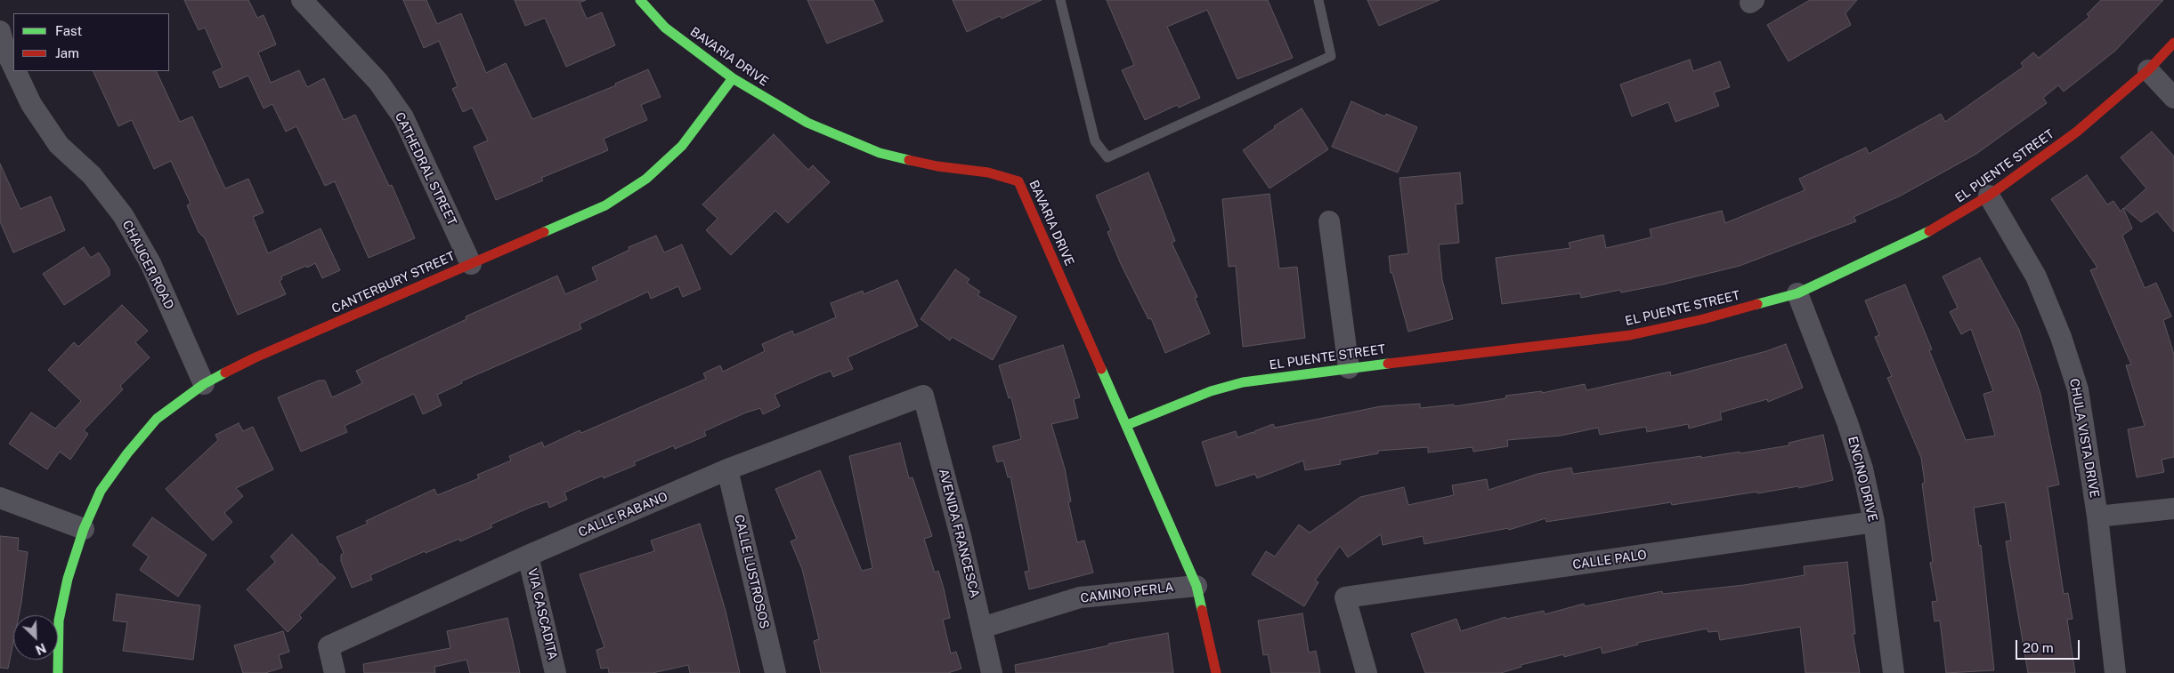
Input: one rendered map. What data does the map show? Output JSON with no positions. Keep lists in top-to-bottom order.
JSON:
{
  "streets": {
    "street": [
      "BAVARIA DRIVE",
      "EL PUENTE STREET",
      "CATHEDRAL STREET",
      "CHAUCER ROAD",
      "CANTERBURY STREET",
      "CHULA VISTA DRIVE",
      "ENCINO DRIVE",
      "CALLE RABANO",
      "AVENIDA FRANCESCA",
      "CALLE PALO",
      "CALLE LUSTROSOS",
      "CAMINO PERLA",
      "VIA CASCADITA"
    ]
  },
  "crossings": [
    ["BAVARIA DRIVE", "EL PUENTE STREET"],
    ["BAVARIA DRIVE", "CANTERBURY STREET"],
    ["BAVARIA DRIVE", "CAMINO PERLA"],
    ["EL PUENTE STREET", "CHULA VISTA DRIVE"],
    ["EL PUENTE STREET", "ENCINO DRIVE"],
    ["CATHEDRAL STREET", "CANTERBURY STREET"],
    ["CHAUCER ROAD", "CANTERBURY STREET"],
    ["ENCINO DRIVE", "CALLE PALO"],
    ["CALLE RABANO", "AVENIDA FRANCESCA"],
    ["CALLE RABANO", "CALLE LUSTROSOS"],
    ["CALLE RABANO", "VIA CASCADITA"],
    ["AVENIDA FRANCESCA", "CAMINO PERLA"]
  ],
  "legend": ["Fast", "Jam"],
  "scale_bar": "20 m",
  "north": "bottom right"
}
